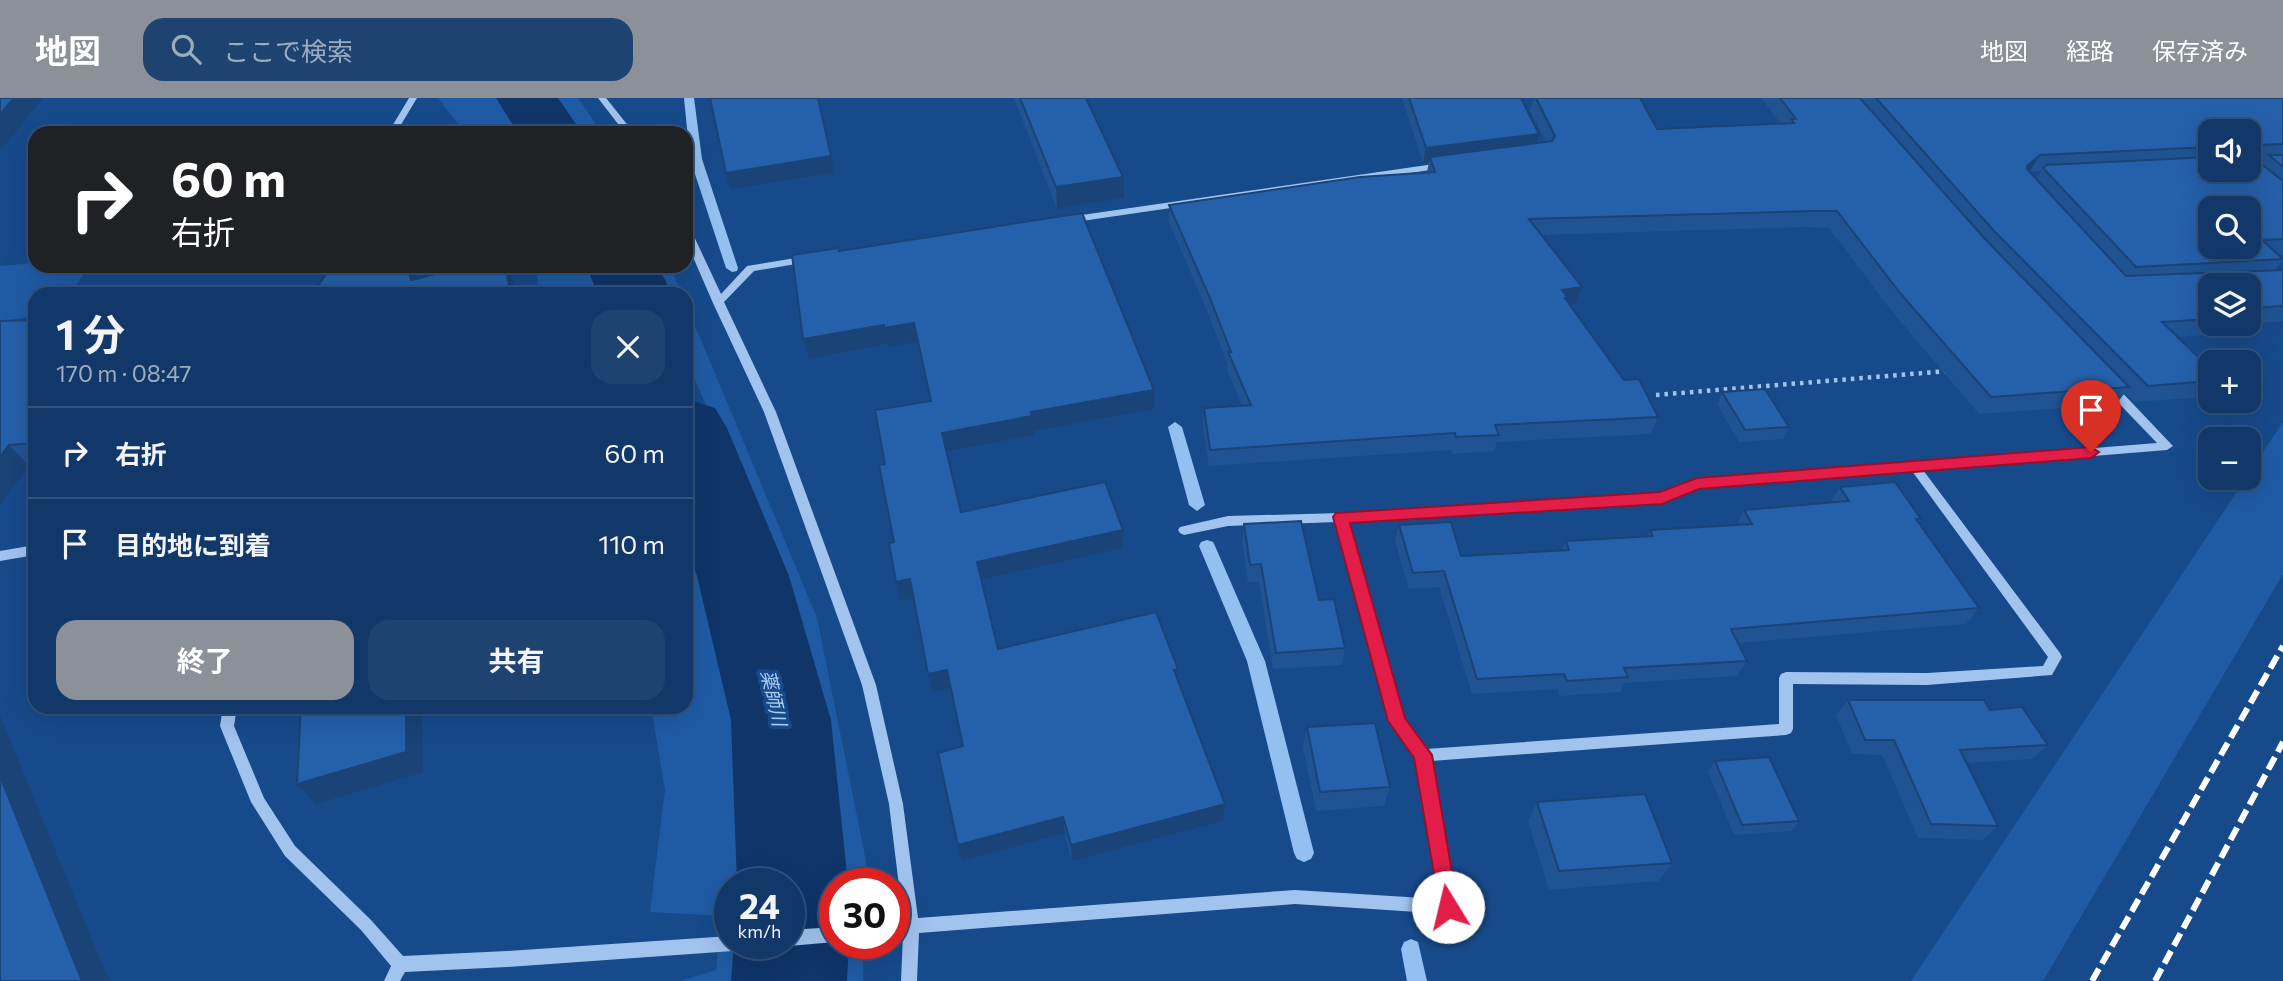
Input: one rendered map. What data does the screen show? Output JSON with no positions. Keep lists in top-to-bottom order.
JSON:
{
  "water": ["薬師川"],
  "page": {
    "header": "地図",
    "search": "ここで検索",
    "nav": ["地図", "経路", "保存済み"],
    "map_buttons": ["+", "−"],
    "turn": ["60 m", "右折"],
    "heading": ["1 分", "170 m · 08:47"],
    "list": [
      {
        "name": "右折",
        "value": "60 m"
      },
      {
        "name": "目的地に到着",
        "value": "110 m"
      }
    ],
    "buttons": ["終了", "共有"],
    "speed": "24 km/h",
    "limit": "30"
  }
}
